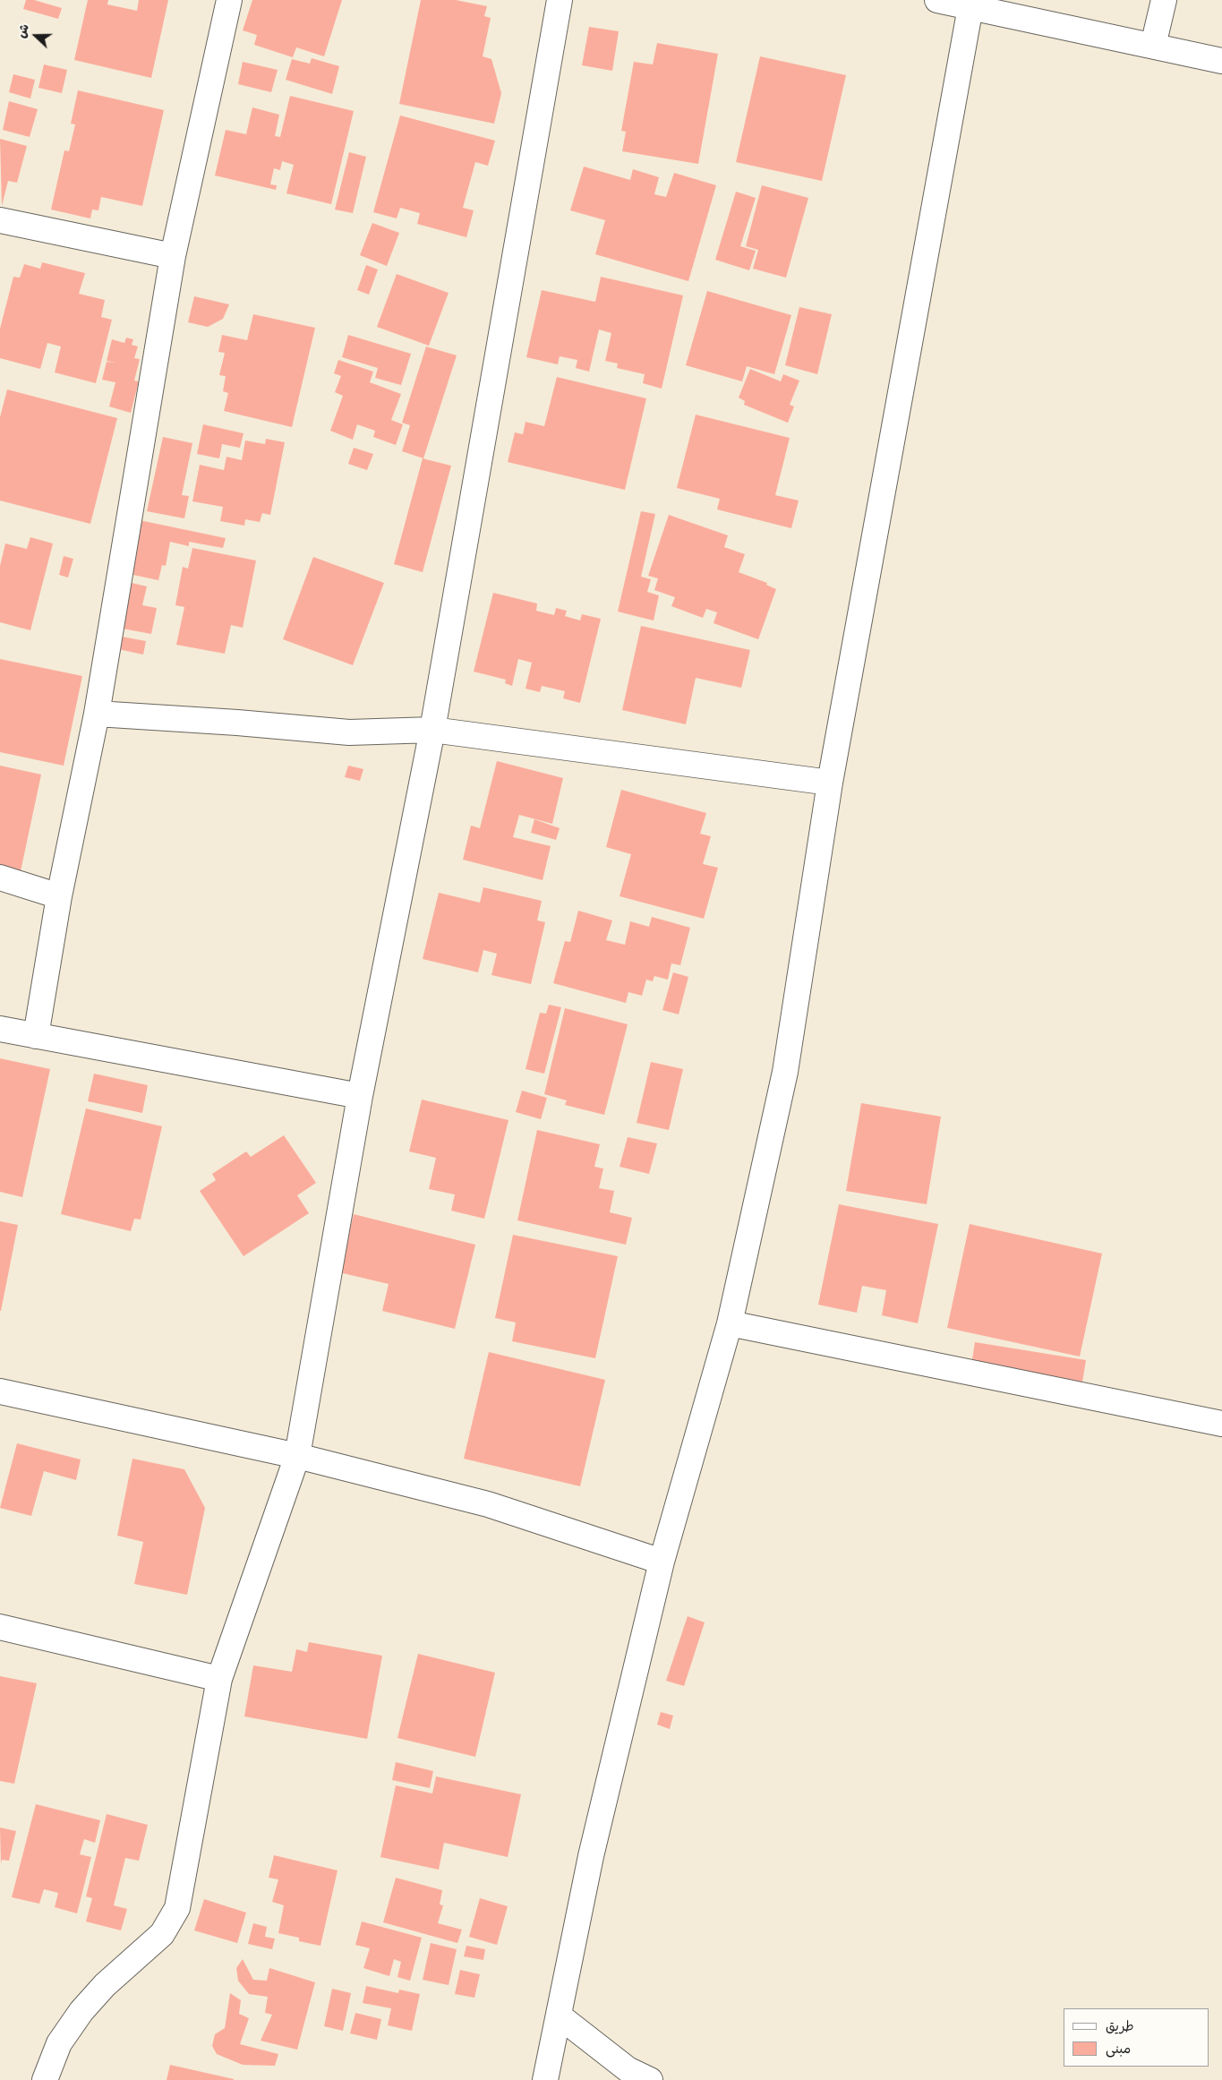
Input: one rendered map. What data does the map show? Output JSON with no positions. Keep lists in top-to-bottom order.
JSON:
{
  "legend": ["طريق", "مبنى"],
  "north": "left"
}
